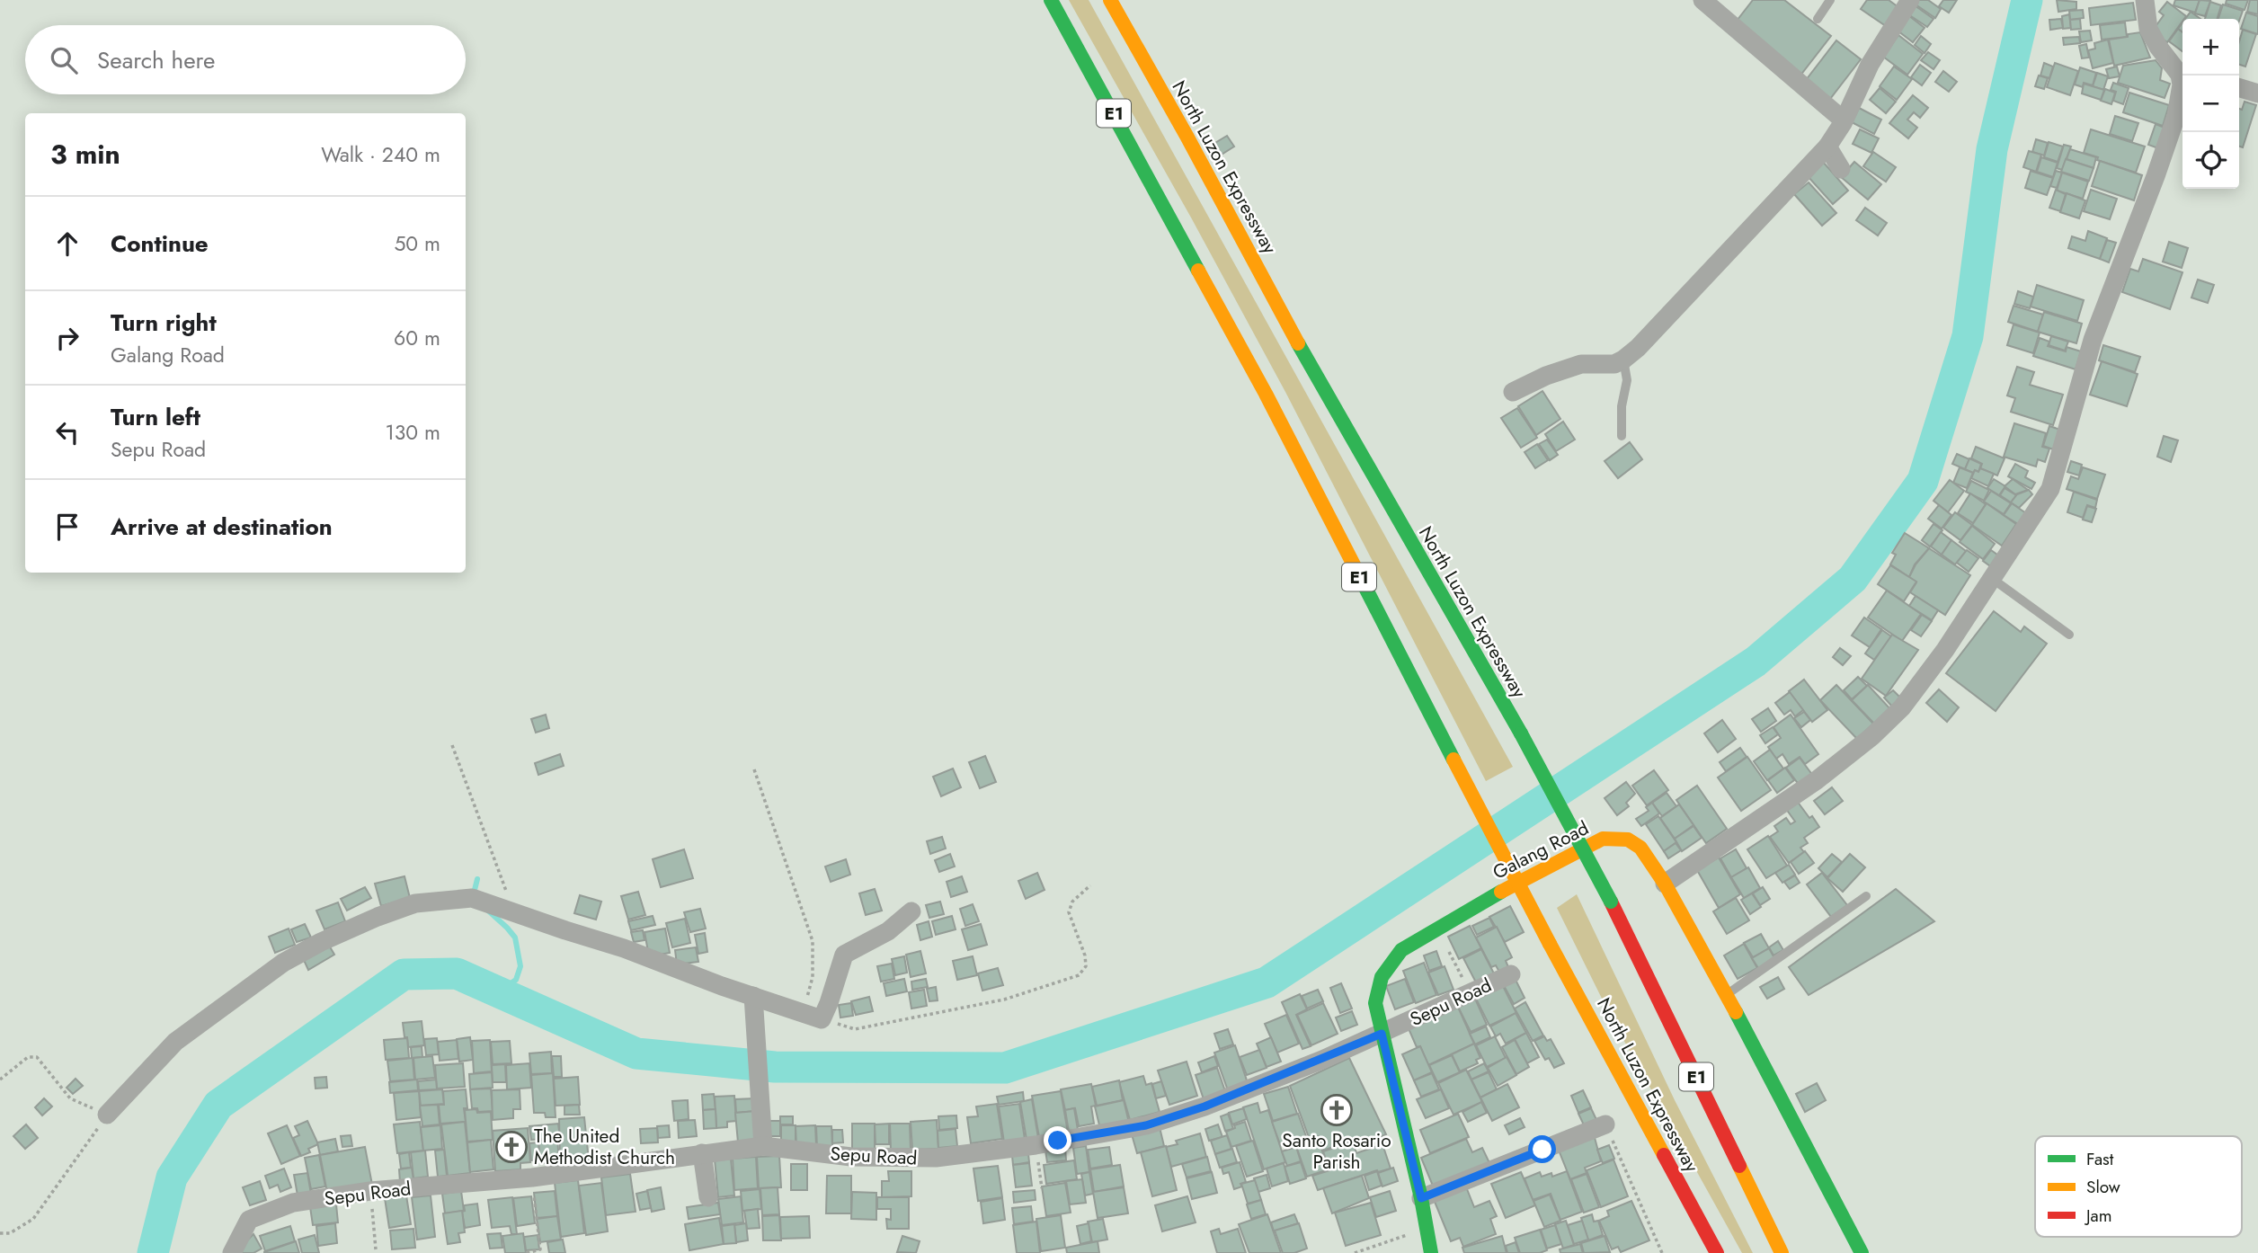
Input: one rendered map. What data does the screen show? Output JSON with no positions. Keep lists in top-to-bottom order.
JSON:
{
  "streets": {
    "main road": ["E1", "North Luzon Expressway", "Galang Road"],
    "street": ["Sepu Road"]
  },
  "crossings": [
    ["Galang Road", "Sepu Road"]
  ],
  "places": {
    "church": ["Santo Rosario Parish", "The United Methodist Church"]
  },
  "legend": ["Fast", "Slow", "Jam"],
  "page": {
    "map_buttons": ["+", "−"],
    "search": "Search here",
    "heading": ["3 min", "Walk · 240 m"],
    "list": [
      ["Continue", "50 m"],
      ["Turn right", "Galang Road", "60 m"],
      ["Turn left", "Sepu Road", "130 m"],
      "Arrive at destination"
    ]
  }
}
